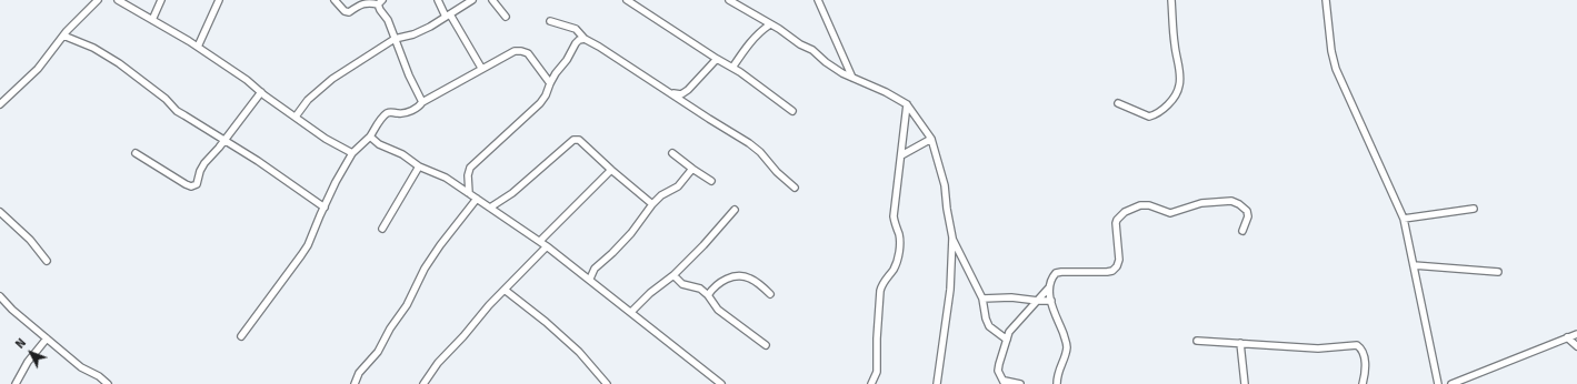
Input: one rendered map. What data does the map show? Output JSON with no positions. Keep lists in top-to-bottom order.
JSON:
{
  "north": "top left"
}
